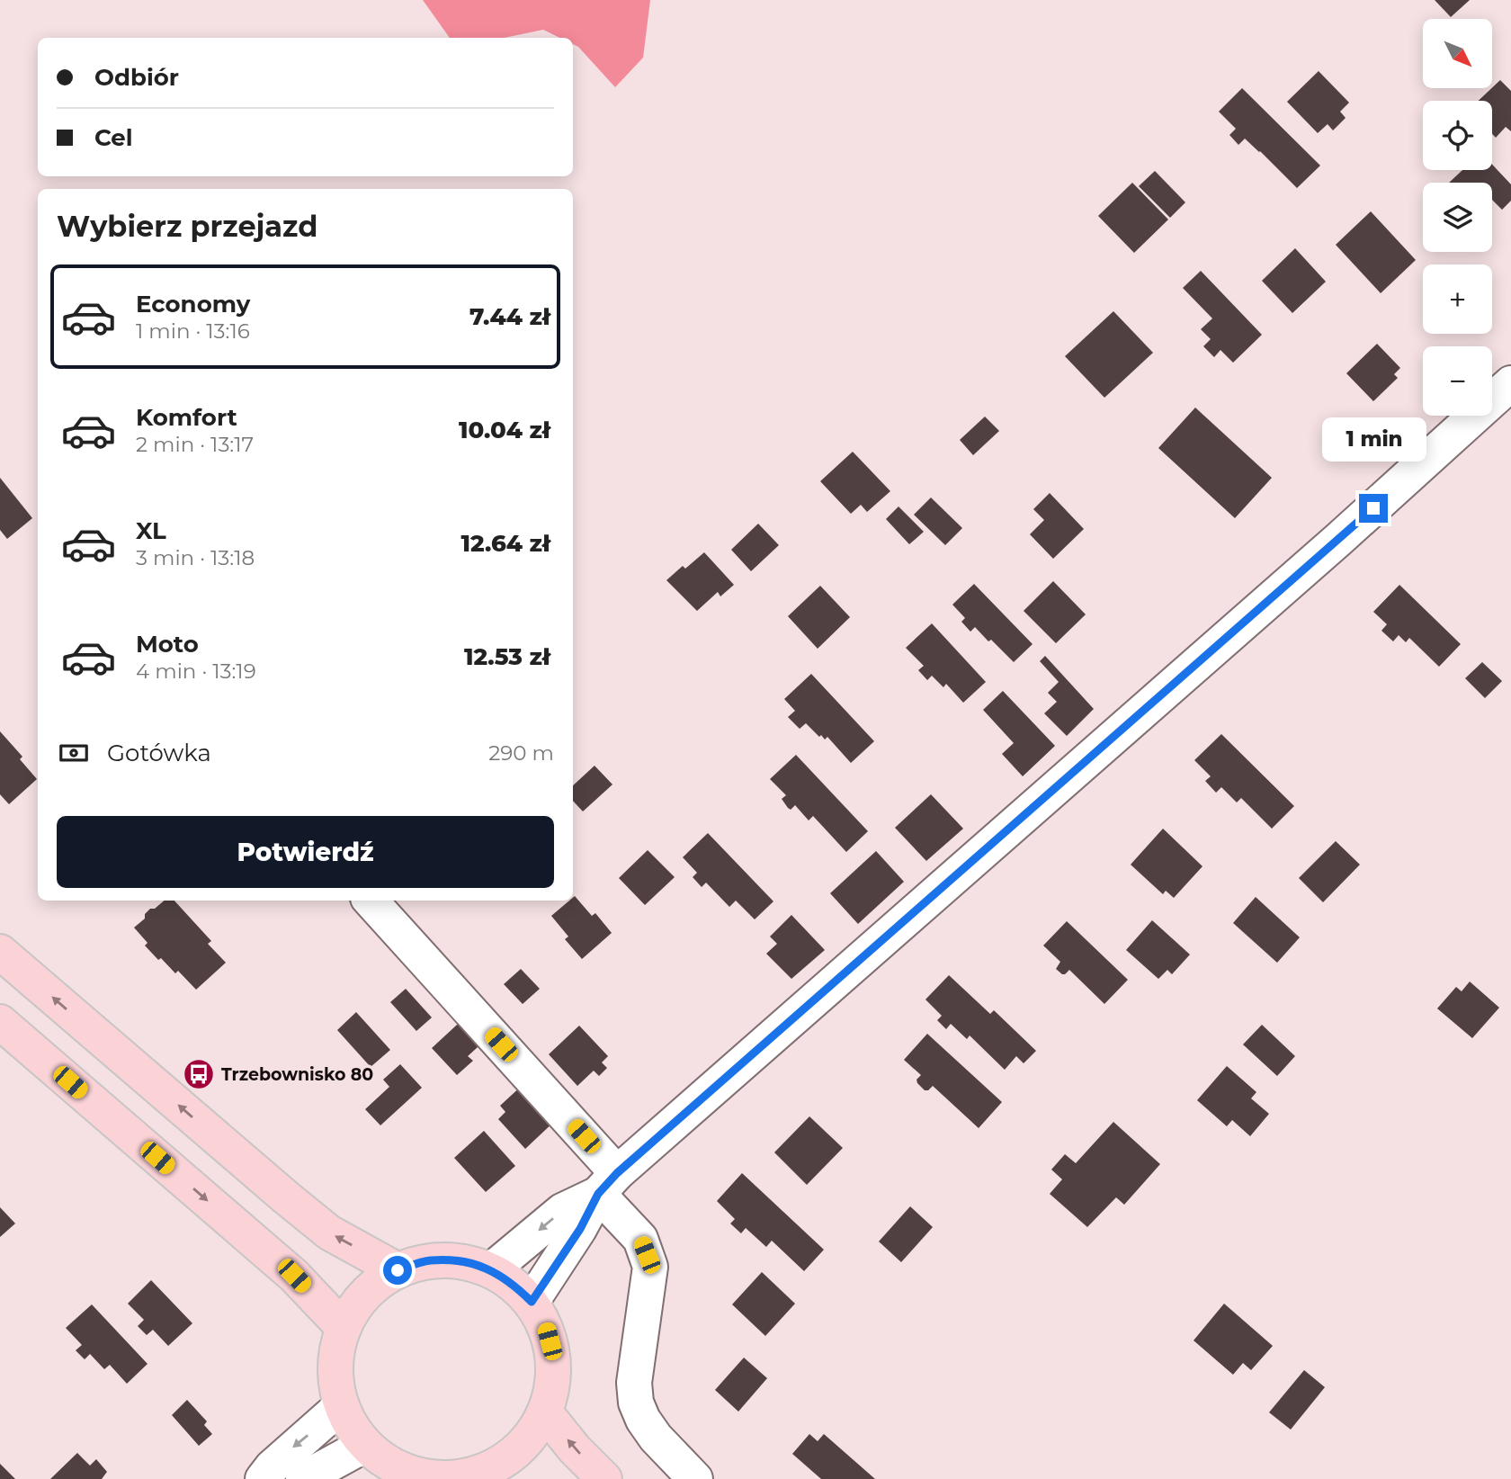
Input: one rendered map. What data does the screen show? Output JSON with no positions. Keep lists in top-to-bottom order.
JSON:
{
  "places": {
    "bus stop": ["Trzebownisko 80"]
  },
  "north": "bottom right",
  "page": {
    "map_buttons": ["+", "−"],
    "banner": ["Odbiór", "Cel"],
    "heading": "Wybierz przejazd",
    "list": [
      {
        "name": "Economy",
        "note": "1 min · 13:16",
        "value": "7.44 zł"
      },
      {
        "name": "Komfort",
        "note": "2 min · 13:17",
        "value": "10.04 zł"
      },
      {
        "name": "XL",
        "note": "3 min · 13:18",
        "value": "12.64 zł"
      },
      {
        "name": "Moto",
        "note": "4 min · 13:19",
        "value": "12.53 zł"
      }
    ],
    "bubble": "1 min",
    "pay": ["Gotówka", "290 m"],
    "buttons": "Potwierdź"
  }
}
